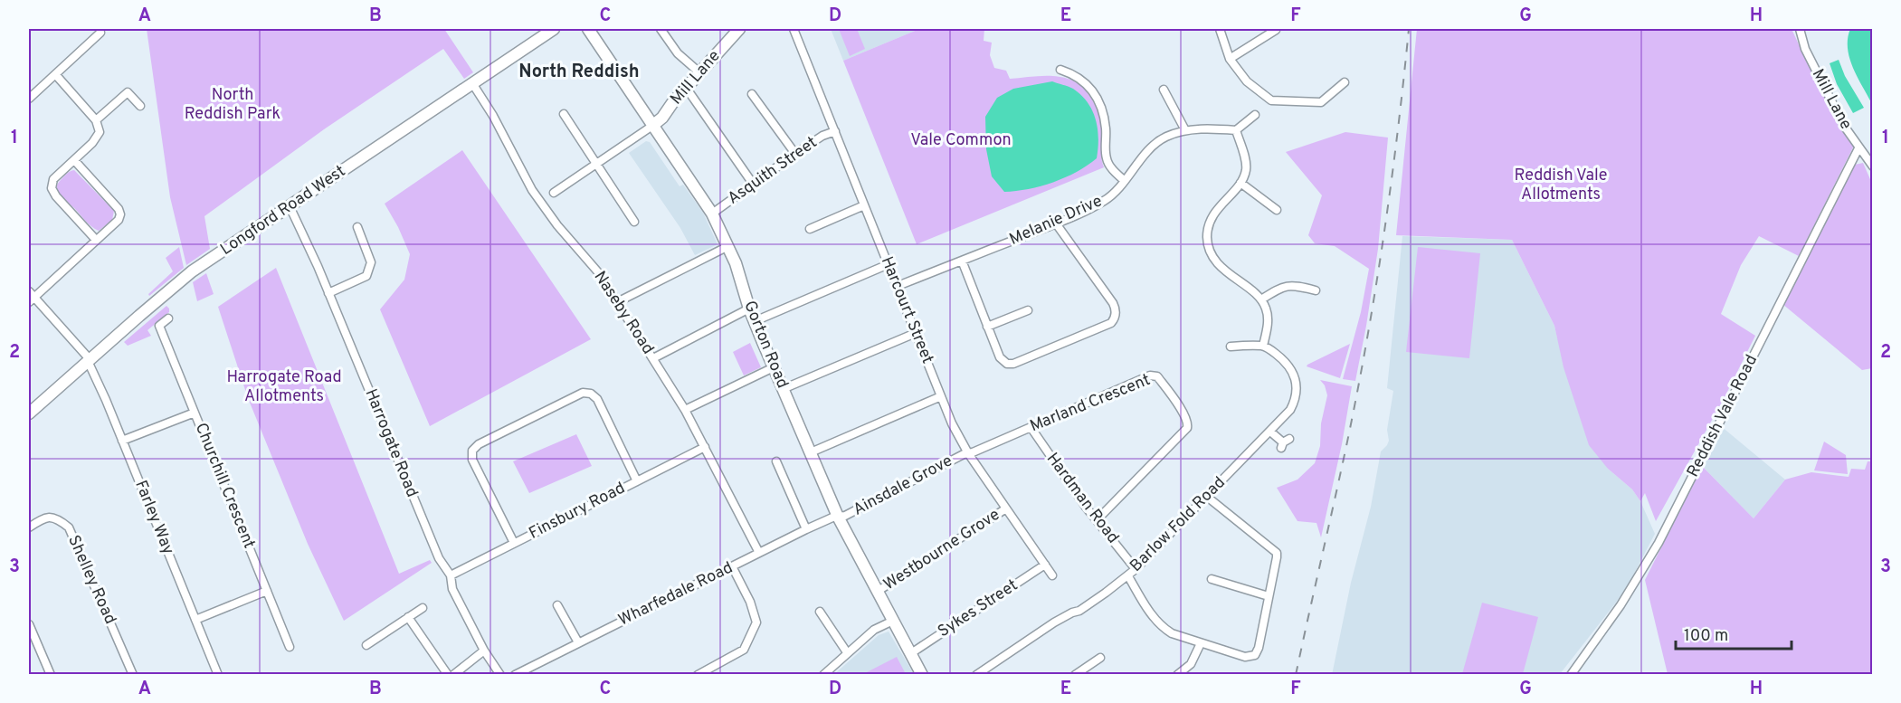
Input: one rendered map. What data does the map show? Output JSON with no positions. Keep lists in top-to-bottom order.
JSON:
{
  "streets": {
    "street": [
      "Mill Lane",
      "Asquith Street",
      "Longford Road West",
      "Melanie Drive",
      "Harcourt Street",
      "Naseby Road",
      "Gorton Road",
      "Marland Crescent",
      "Reddish Vale Road",
      "Harrogate Road",
      "Churchill Crescent",
      "Ainsdale Grove",
      "Hardman Road",
      "Finsbury Road",
      "Farley Way",
      "Barlow Fold Road",
      "Westbourne Grove",
      "Shelley Road",
      "Wharfedale Road",
      "Sykes Street"
    ]
  },
  "crossings": [
    ["Mill Lane", "Gorton Road"],
    ["Mill Lane", "Reddish Vale Road"],
    ["Asquith Street", "Harcourt Street"],
    ["Asquith Street", "Gorton Road"],
    ["Longford Road West", "Naseby Road"],
    ["Longford Road West", "Harrogate Road"],
    ["Longford Road West", "Farley Way"],
    ["Melanie Drive", "Harcourt Street"],
    ["Harcourt Street", "Marland Crescent"],
    ["Harcourt Street", "Ainsdale Grove"],
    ["Harcourt Street", "Westbourne Grove"],
    ["Harcourt Street", "Sykes Street"],
    ["Naseby Road", "Finsbury Road"],
    ["Naseby Road", "Wharfedale Road"],
    ["Gorton Road", "Ainsdale Grove"],
    ["Gorton Road", "Westbourne Grove"],
    ["Gorton Road", "Wharfedale Road"],
    ["Gorton Road", "Sykes Street"],
    ["Marland Crescent", "Ainsdale Grove"],
    ["Marland Crescent", "Hardman Road"],
    ["Harrogate Road", "Finsbury Road"],
    ["Ainsdale Grove", "Wharfedale Road"],
    ["Hardman Road", "Barlow Fold Road"]
  ],
  "districts": ["North Reddish"],
  "parks": [
    "North Reddish Park",
    "Vale Common",
    "Reddish Vale Allotments",
    "Harrogate Road Allotments"
  ],
  "scale_bar": "100 m",
  "grid": {
    "columns": [
      "A",
      "B",
      "C",
      "D",
      "E",
      "F",
      "G",
      "H"
    ],
    "rows": ["1", "2", "3"]
  }
}
